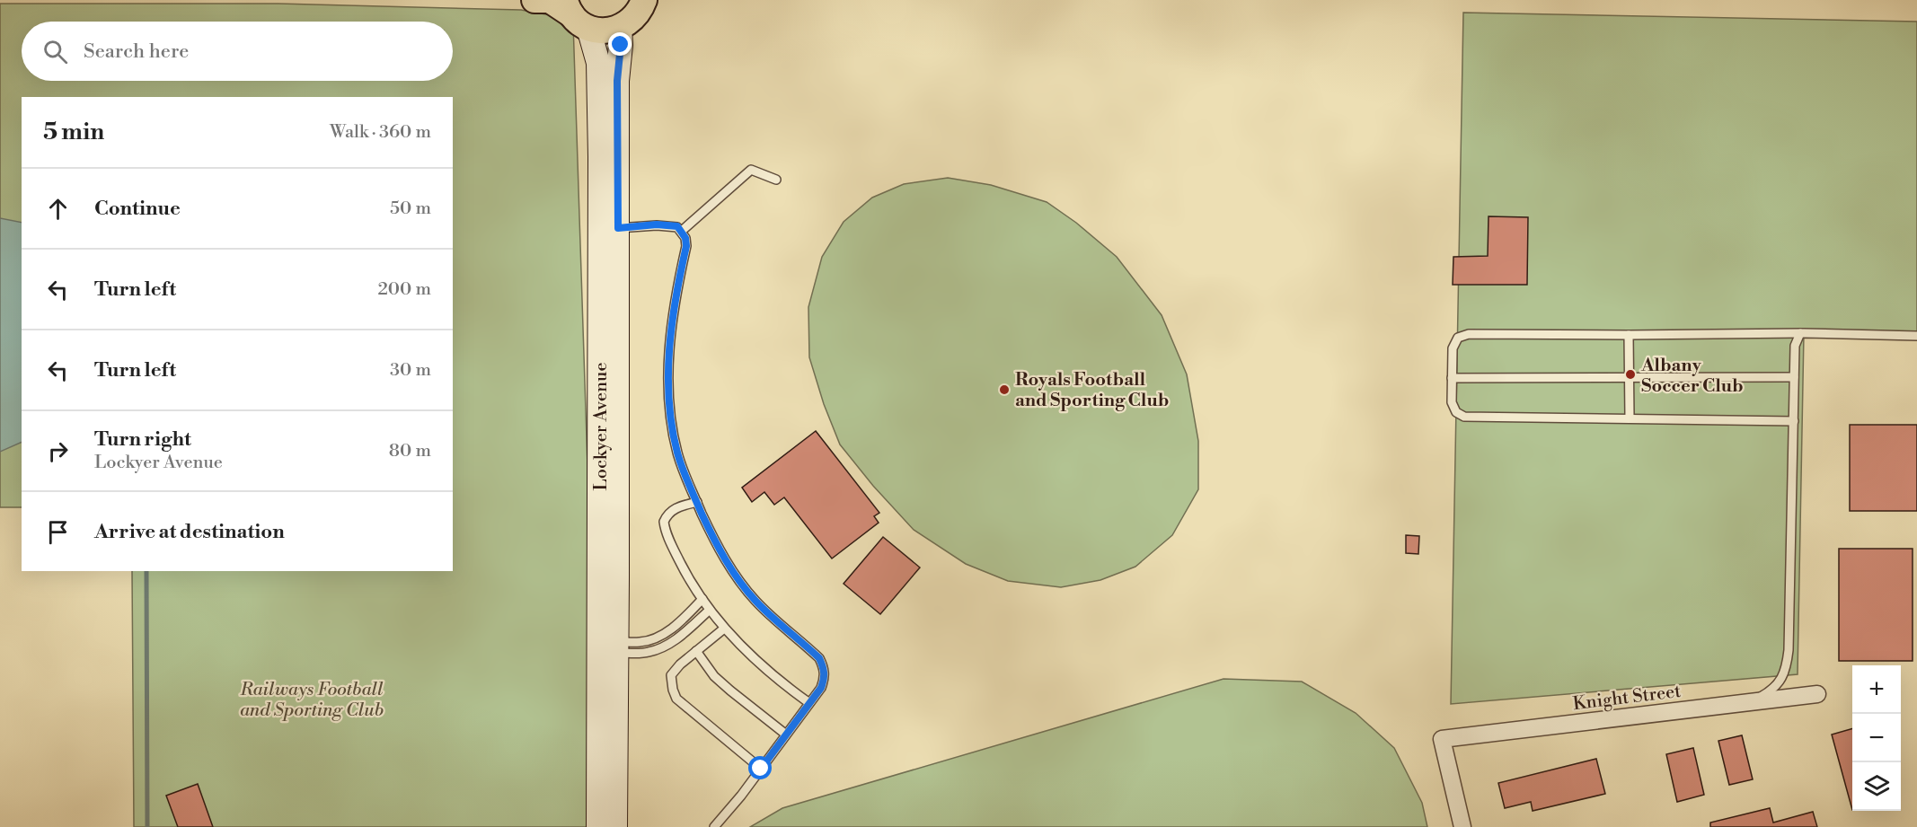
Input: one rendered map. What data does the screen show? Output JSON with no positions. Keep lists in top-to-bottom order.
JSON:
{
  "streets": {
    "main road": ["Lockyer Avenue"],
    "street": ["Knight Street"]
  },
  "parks": ["Railways Football and Sporting Club"],
  "places": ["Albany Soccer Club", "Royals Football and Sporting Club"],
  "page": {
    "search": "Search here",
    "heading": ["5 min", "Walk · 360 m"],
    "list": [
      ["Continue", "50 m"],
      ["Turn left", "200 m"],
      ["Turn left", "30 m"],
      ["Turn right", "Lockyer Avenue", "80 m"],
      "Arrive at destination"
    ],
    "map_buttons": ["+", "−"]
  }
}
